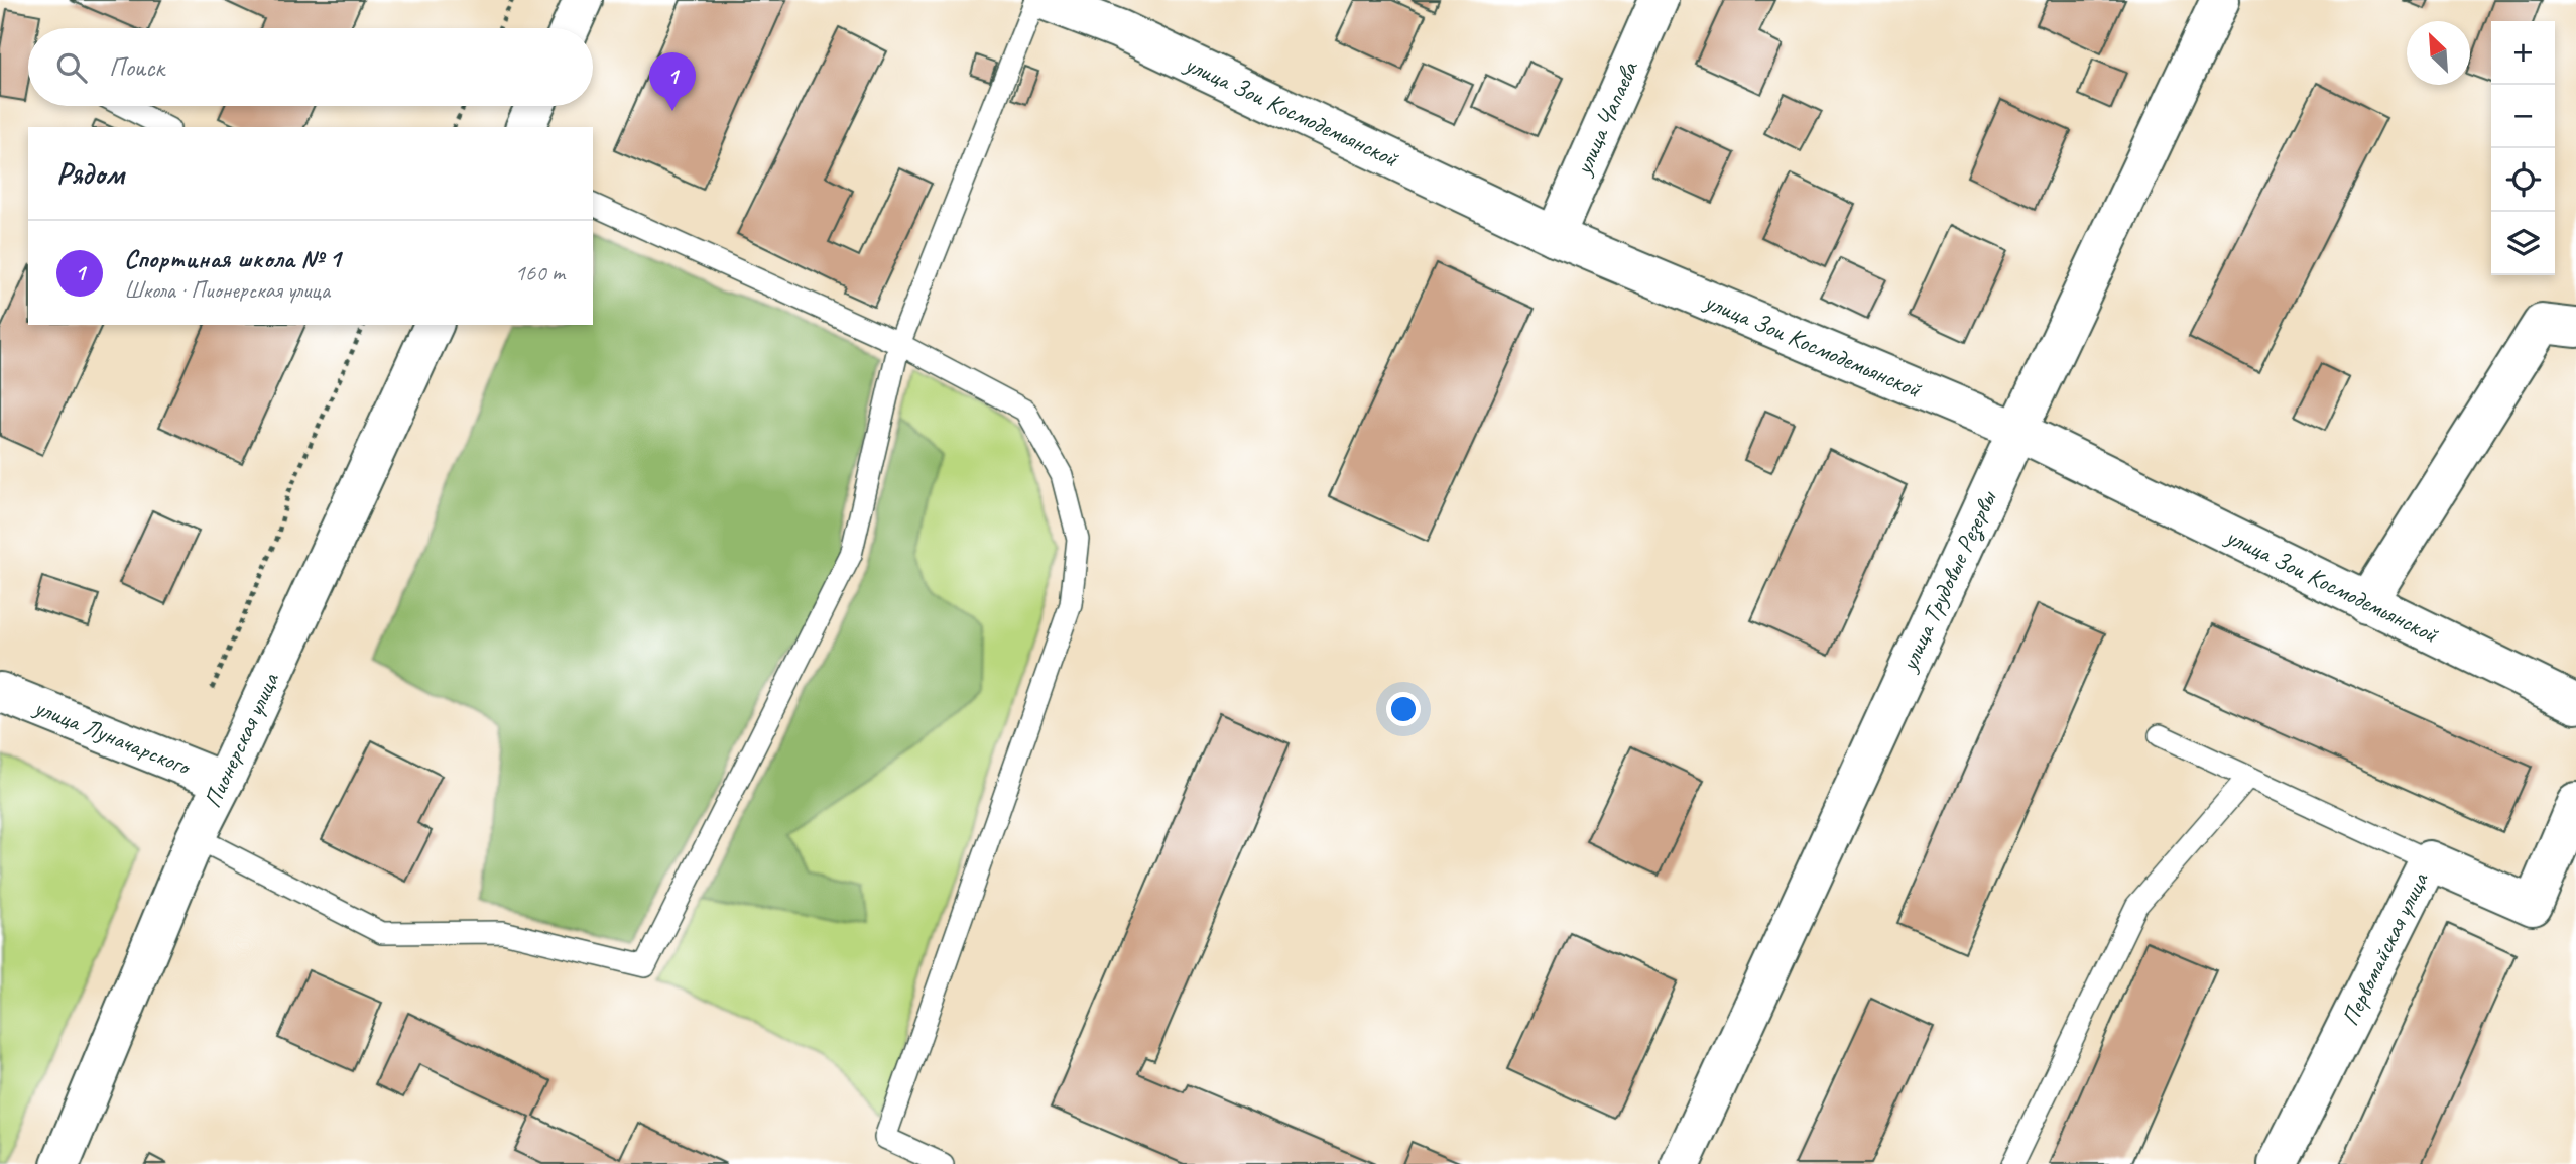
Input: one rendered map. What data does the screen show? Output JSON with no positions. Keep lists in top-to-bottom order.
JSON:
{
  "streets": {
    "street": [
      "улица Зои Космодемьянской",
      "улица Чапаева",
      "улица Трудовые Резервы",
      "улица Луначарского",
      "Пионерская улица",
      "Первомайская улица"
    ]
  },
  "crossings": [
    ["улица Зои Космодемьянской", "улица Чапаева"],
    ["улица Зои Космодемьянской", "улица Трудовые Резервы"],
    ["улица Луначарского", "Пионерская улица"]
  ],
  "north": "top left",
  "page": {
    "map_buttons": ["+", "−"],
    "search": "Поиск",
    "pins": "1",
    "heading": "Рядом",
    "list": [
      {
        "mark": "1",
        "name": "Спортиная школа № 1",
        "note": "Школа · Пионерская улица",
        "value": "160 m"
      }
    ]
  }
}
